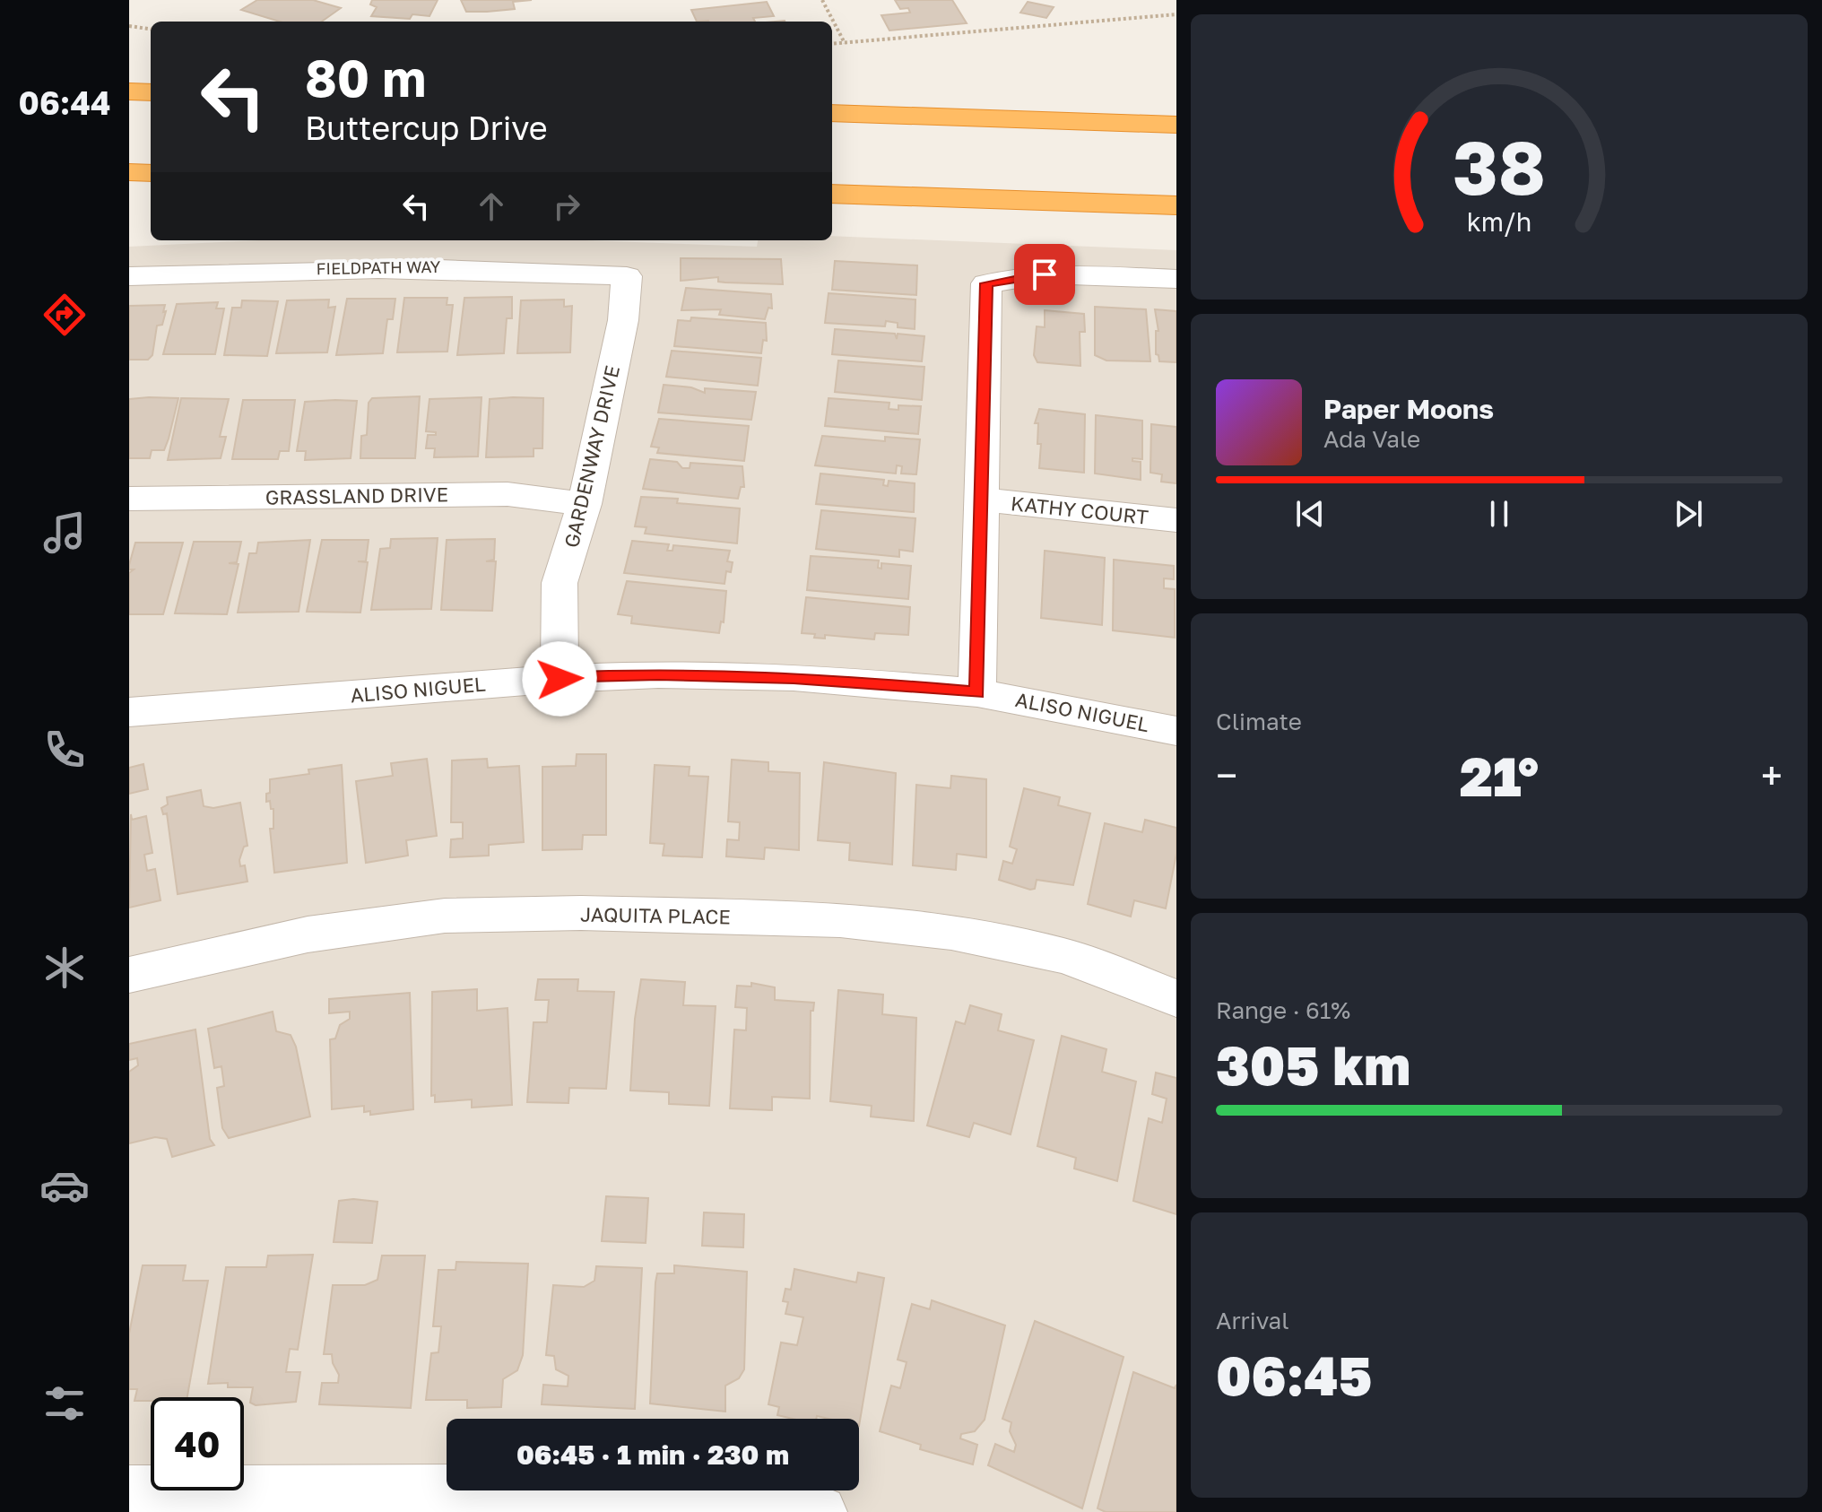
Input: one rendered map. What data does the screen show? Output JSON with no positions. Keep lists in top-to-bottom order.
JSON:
{
  "streets": {
    "street": [
      "FIELDPATH WAY",
      "GARDENWAY DRIVE",
      "GRASSLAND DRIVE",
      "KATHY COURT",
      "ALISO NIGUEL",
      "JAQUITA PLACE"
    ]
  },
  "crossings": [
    ["FIELDPATH WAY", "GARDENWAY DRIVE"],
    ["GARDENWAY DRIVE", "GRASSLAND DRIVE"],
    ["GARDENWAY DRIVE", "ALISO NIGUEL"]
  ],
  "page": {
    "tabs": "06:44",
    "turn": ["80 m", "Buttercup Drive"],
    "song": ["Paper Moons", "Ada Vale"],
    "tile": [
      "Climate",
      ["Range · 61%", "305 km"],
      ["Arrival", "06:45"]
    ],
    "heat": ["−", "21°", "+"],
    "limit": "40",
    "trip": "06:45 · 1 min · 230 m",
    "gauge": ["38", "km/h"]
  }
}
